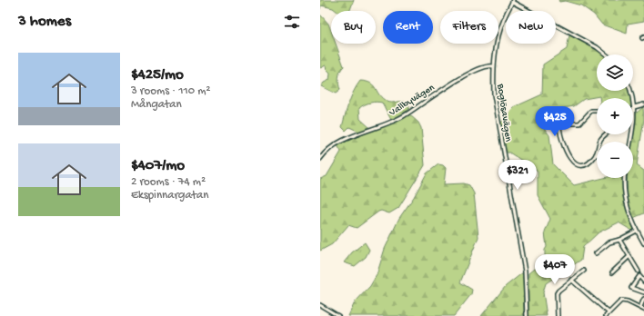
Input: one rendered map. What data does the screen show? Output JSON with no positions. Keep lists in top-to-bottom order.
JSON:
{
  "streets": {
    "street": ["Vallbyvägen", "Boglösavägen"]
  },
  "crossings": [
    ["Vallbyvägen", "Boglösavägen"]
  ],
  "page": {
    "heading": "3 homes",
    "chip": [
      "Buy",
      "Rent",
      "Filters",
      "New"
    ],
    "list": [
      {
        "name": "$425/mo",
        "note": "3 rooms · 110 m² · Mångatan"
      },
      {
        "name": "$407/mo",
        "note": "2 rooms · 74 m² · Ekspinnargatan"
      }
    ],
    "map_buttons": ["+", "−"],
    "price": ["$425", "$321", "$407"]
  }
}
